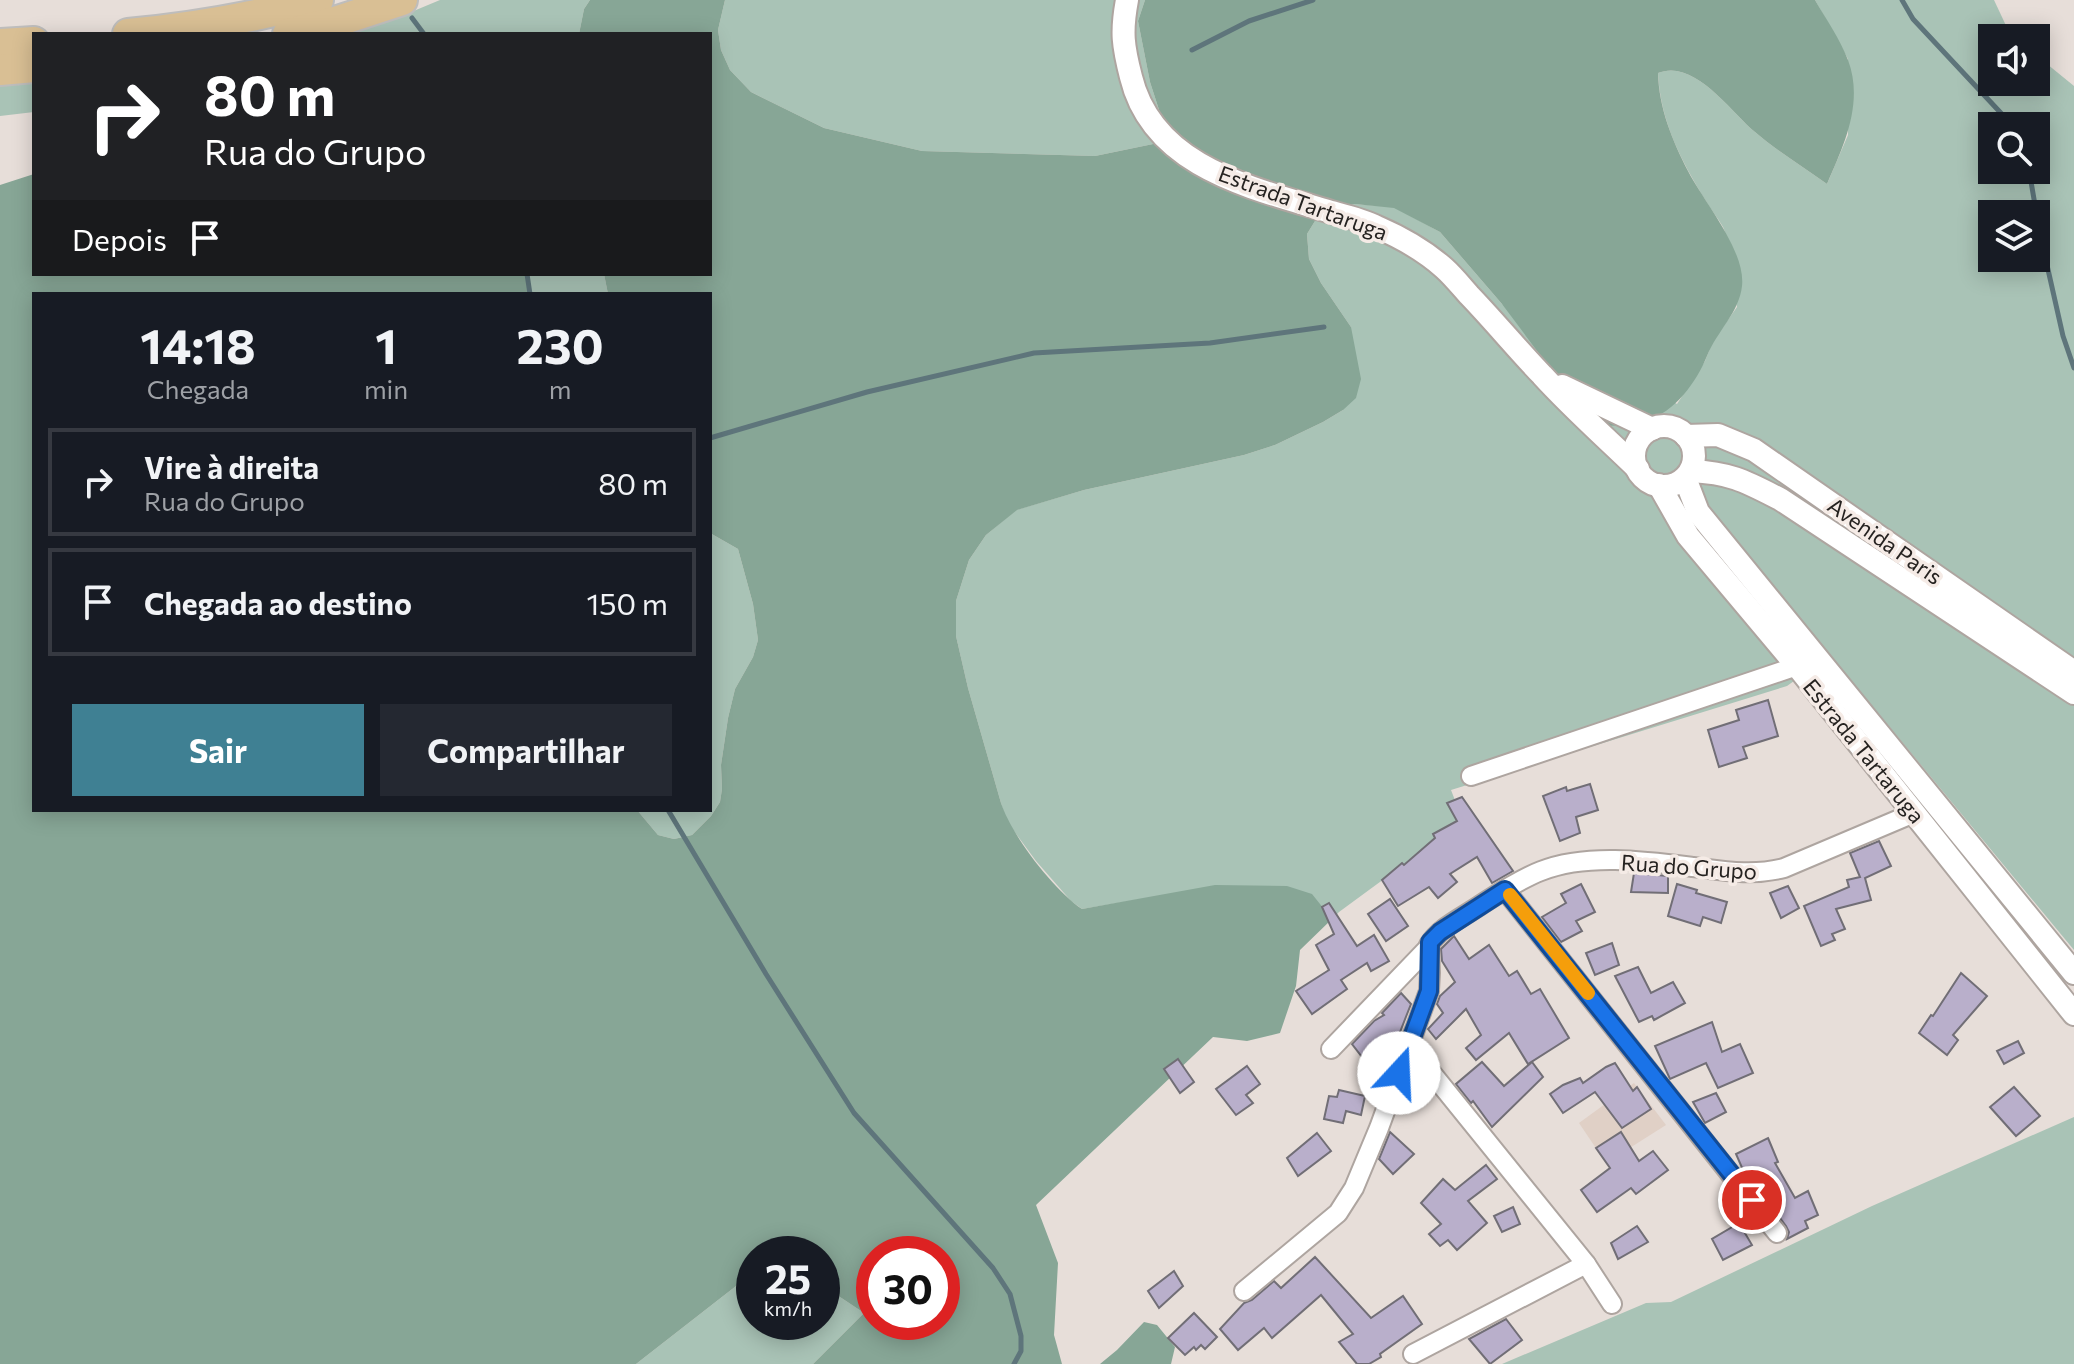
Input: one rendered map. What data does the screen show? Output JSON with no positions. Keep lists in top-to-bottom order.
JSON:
{
  "streets": {
    "street": ["Estrada Tartaruga", "Avenida Paris", "Rua do Grupo"]
  },
  "crossings": [
    ["Estrada Tartaruga", "Avenida Paris"],
    ["Estrada Tartaruga", "Rua do Grupo"]
  ],
  "page": {
    "turn": ["80 m", "Rua do Grupo"],
    "then": "Depois",
    "eta": [
      "14:18",
      "Chegada",
      "1",
      "min",
      "230",
      "m"
    ],
    "list": [
      {
        "name": "Vire à direita",
        "note": "Rua do Grupo",
        "value": "80 m"
      },
      {
        "name": "Chegada ao destino",
        "value": "150 m"
      }
    ],
    "buttons": ["Sair", "Compartilhar"],
    "speed": "25 km/h",
    "limit": "30"
  }
}
